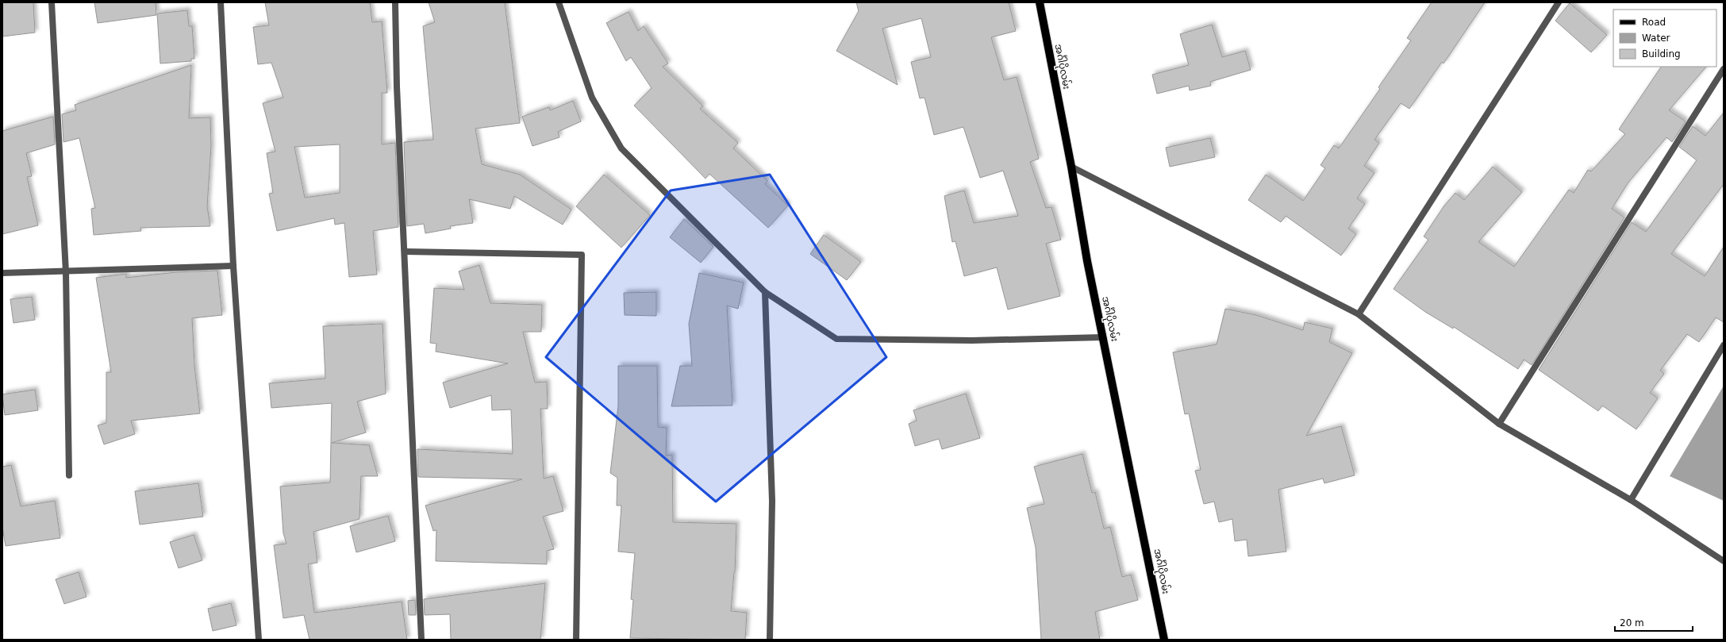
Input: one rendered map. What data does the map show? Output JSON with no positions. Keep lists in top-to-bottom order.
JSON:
{
  "streets": {
    "main road": ["အင်္ဂါပိုလမ်း"]
  },
  "legend": ["Road", "Water", "Building"],
  "scale_bar": "20 m"
}
